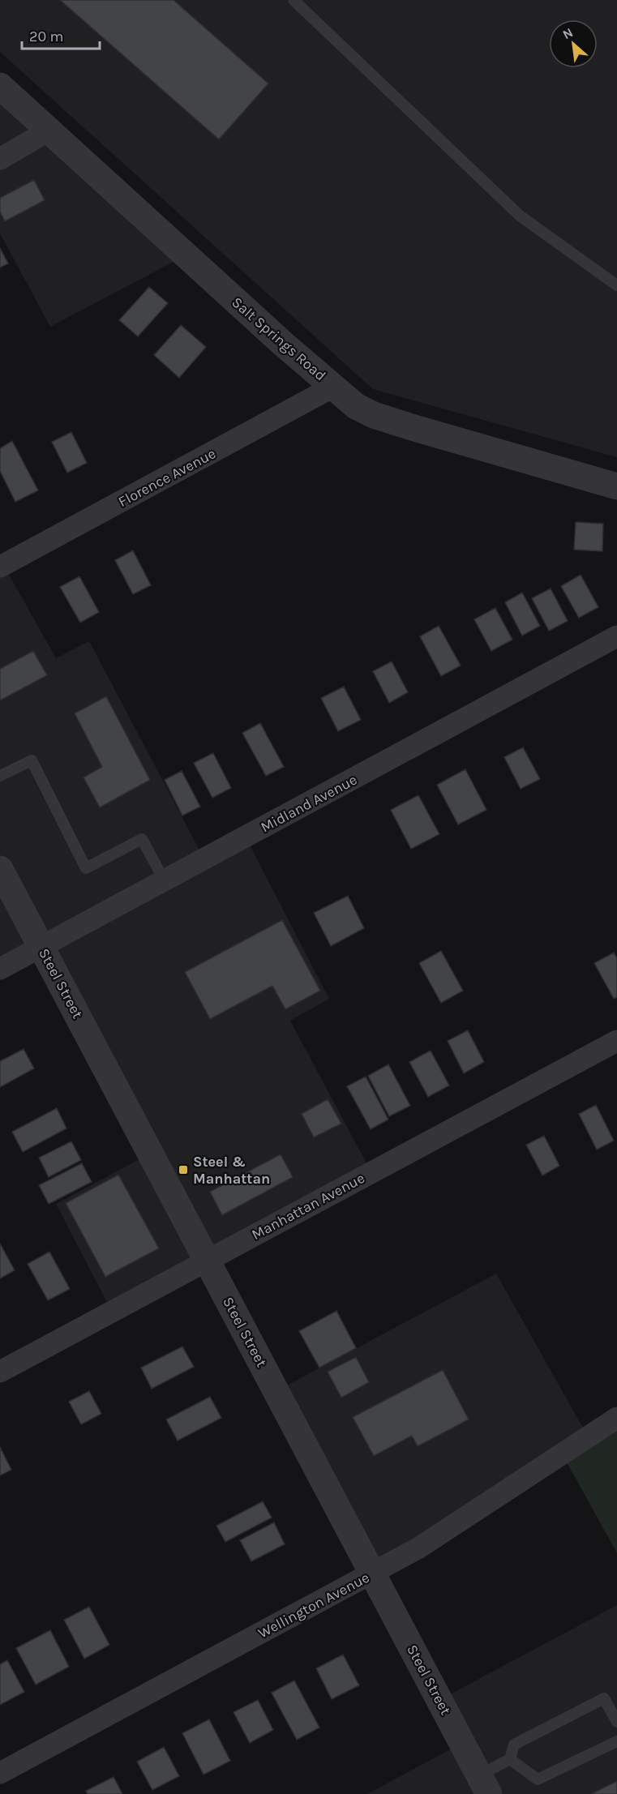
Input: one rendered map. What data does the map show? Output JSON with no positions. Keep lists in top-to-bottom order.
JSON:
{
  "streets": {
    "street": [
      "Salt Springs Road",
      "Florence Avenue",
      "Midland Avenue",
      "Steel Street",
      "Manhattan Avenue",
      "Wellington Avenue"
    ]
  },
  "crossings": [
    ["Salt Springs Road", "Florence Avenue"],
    ["Midland Avenue", "Steel Street"],
    ["Steel Street", "Manhattan Avenue"],
    ["Steel Street", "Wellington Avenue"]
  ],
  "places": {
    "transit": ["Steel & Manhattan"]
  },
  "scale_bar": "20 m",
  "north": "top left"
}
